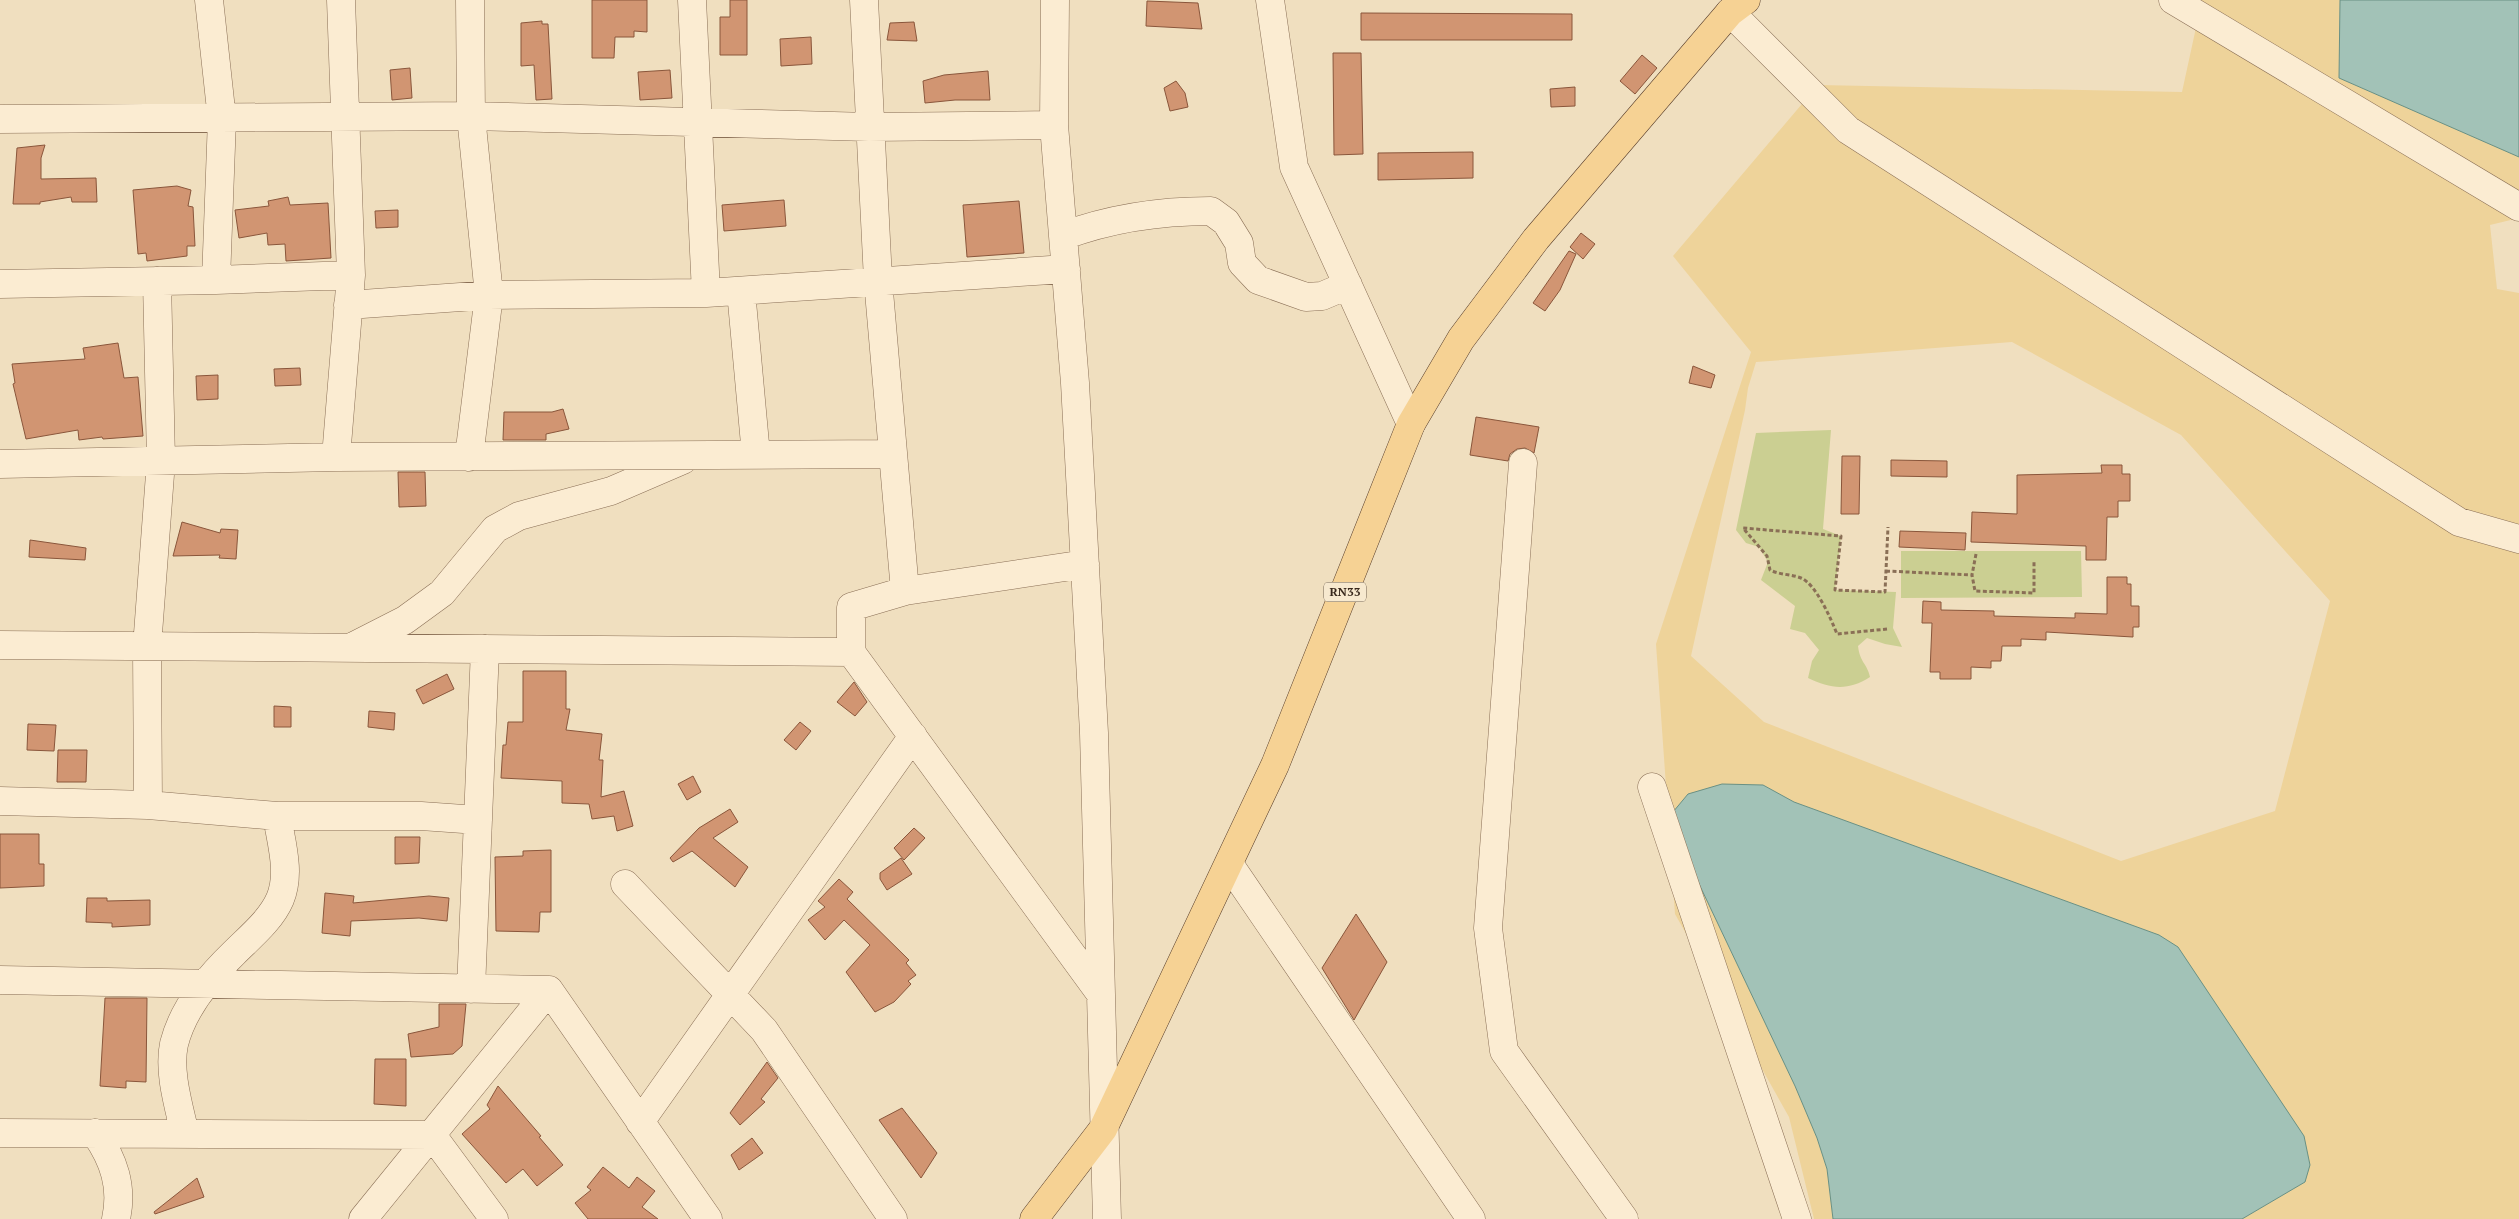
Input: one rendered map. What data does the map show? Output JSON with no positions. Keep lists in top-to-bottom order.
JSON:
{
  "streets": {
    "main road": ["RN33"]
  }
}
